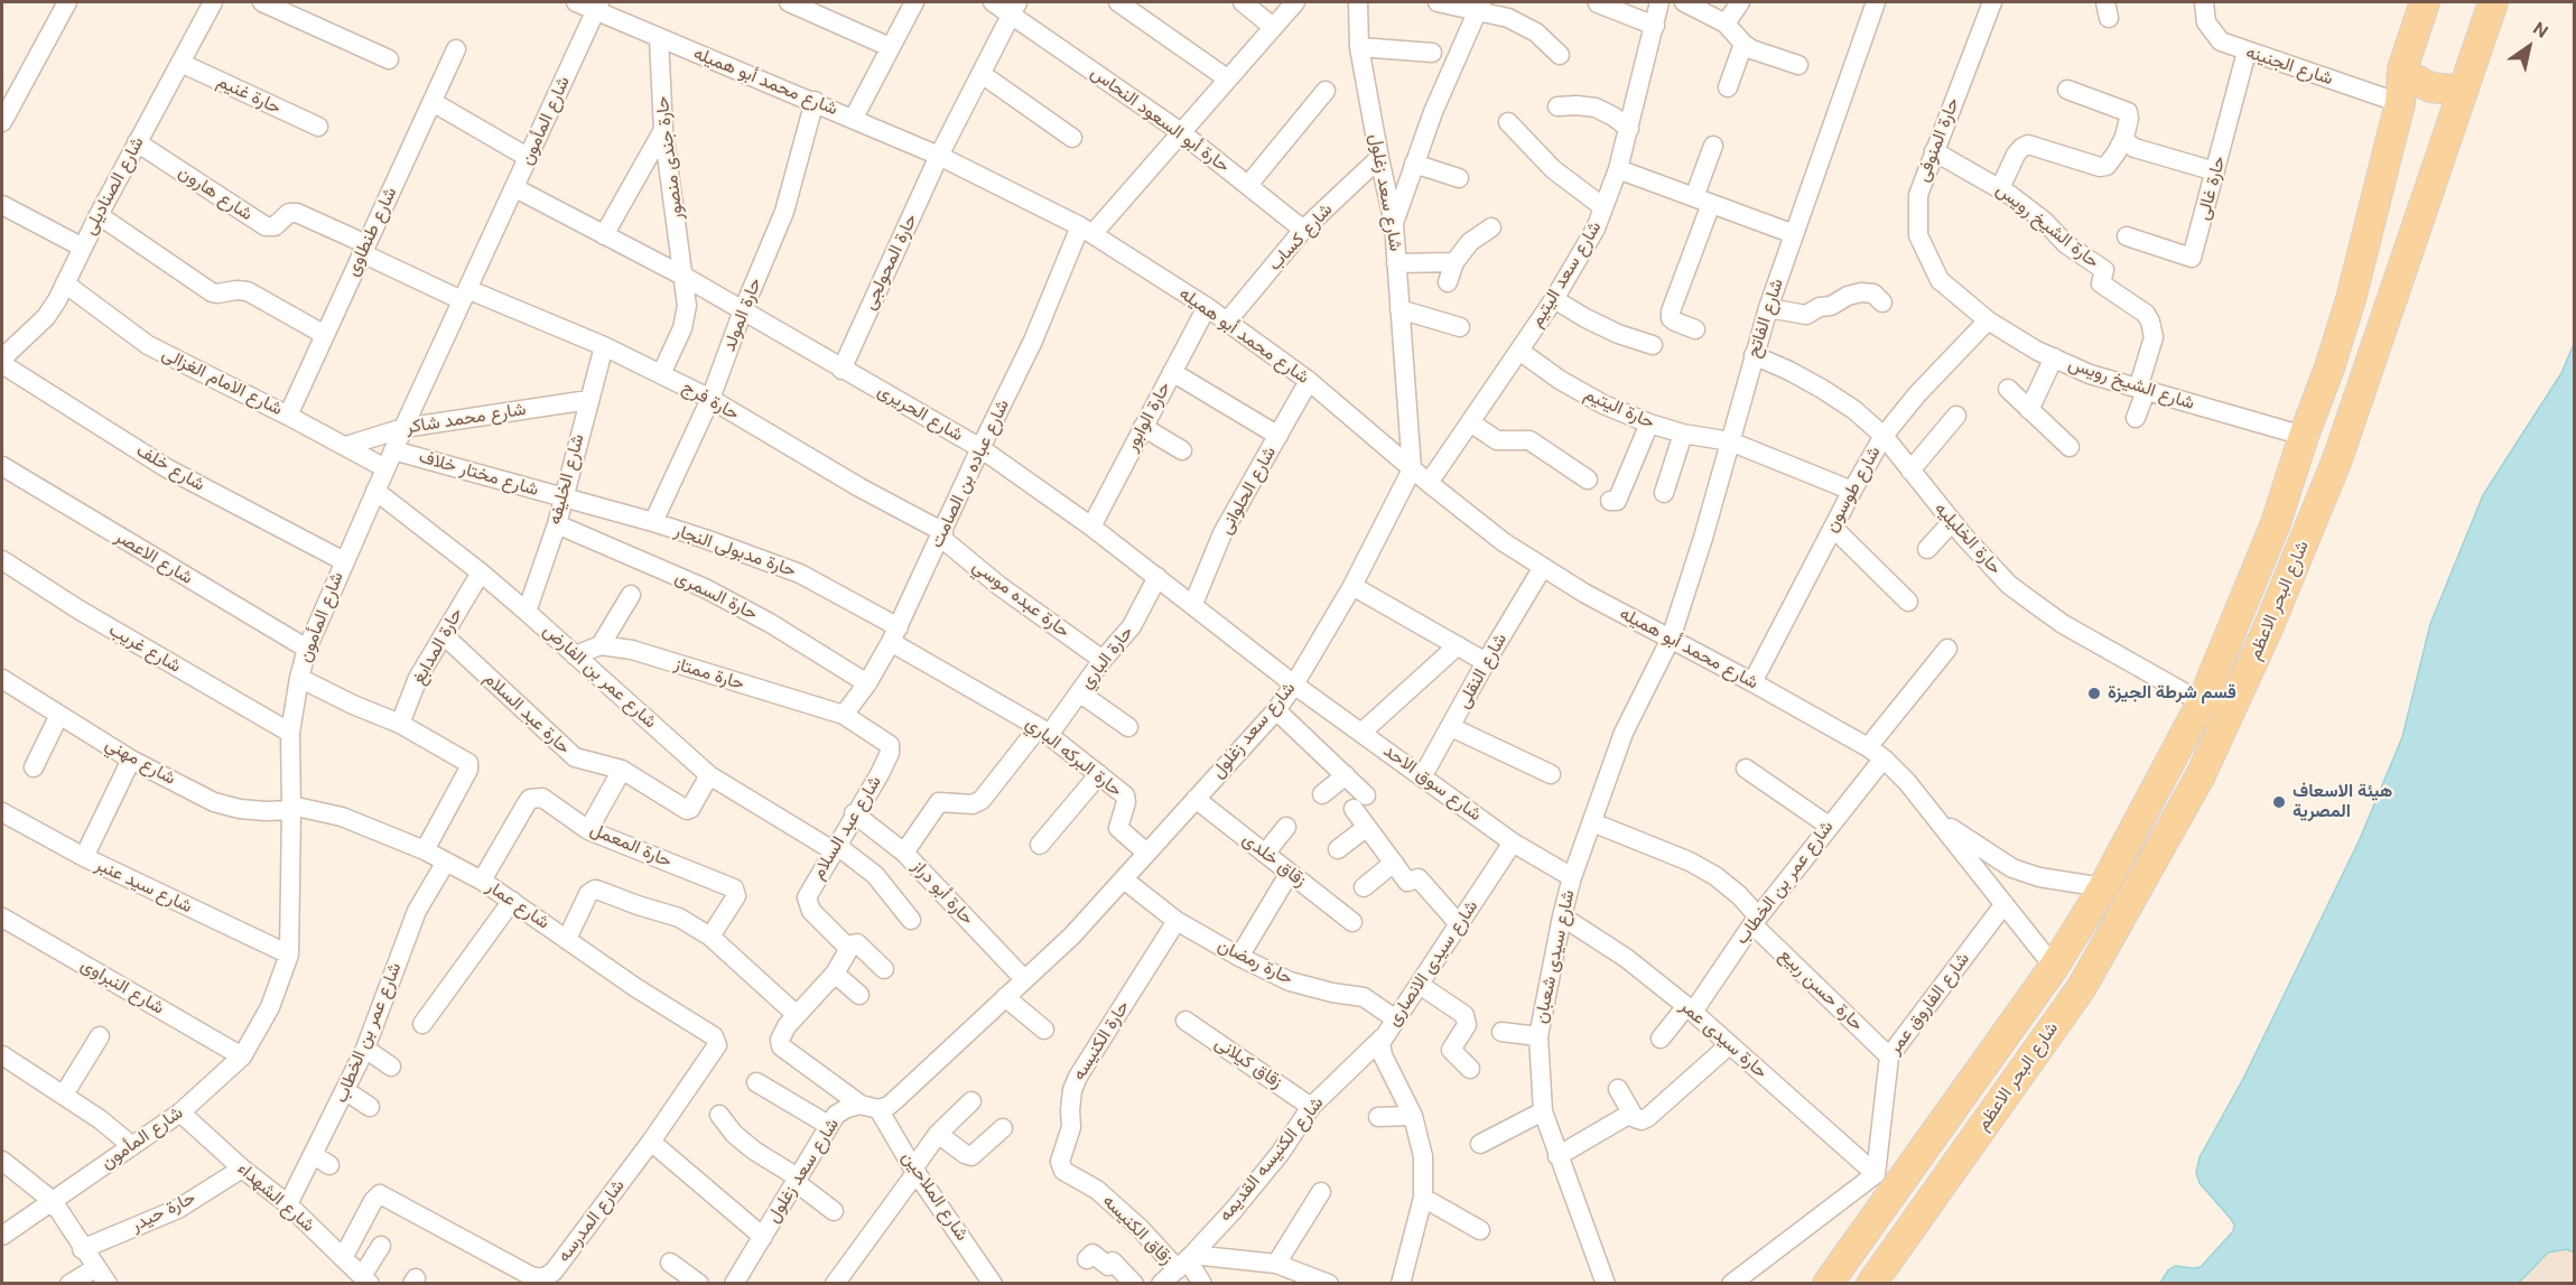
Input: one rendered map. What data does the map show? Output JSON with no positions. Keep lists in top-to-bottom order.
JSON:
{
  "streets": {
    "main road": ["شارع البحر الاعظم"],
    "street": [
      "شارع الجنينه",
      "شارع محمد أبو هميله",
      "حارة غنيم",
      "حارة أبو السعود النحاس",
      "شارع المأمون",
      "حارة المنوفى",
      "حارة جندى منصور",
      "شارع الصناديلى",
      "حارة غالى",
      "شارع سعد زغلول",
      "شارع هارون",
      "حارة الشيخ رويس",
      "شارع طنطاوى",
      "شارع كساب",
      "حارة المحولجى",
      "شارع سعد اليتيم",
      "حارة المولد",
      "شارع الفاتح",
      "شارع الامام الغزالى",
      "شارع الشيخ رويس",
      "حارة فرج",
      "حارة اليتيم",
      "شارع الحريرى",
      "حارة الوابور",
      "شارع محمد شاكر",
      "شارع خلف",
      "شارع مختار خلاف",
      "شارع عباده بن الصامت",
      "شارع الخليفه",
      "شارع طوسون",
      "شارع الحلوانى",
      "حارة الخليليه",
      "حارة مدبولى النجار",
      "شارع الاعصر",
      "حارة السمرى",
      "حارة عبده موسي",
      "حارة المدابغ",
      "شارع غريب",
      "حارة الباري",
      "شارع النقلى",
      "حارة ممتاز",
      "شارع عمر بن الفارض",
      "حارة عبد السلام",
      "حارة البركه الباري",
      "شارع مهني",
      "شارع سوق الاحد",
      "شارع عبد السلام",
      "حارة المعمل",
      "زقاق خلدى",
      "شارع عمر بن الخطاب",
      "شارع سيد عنبر",
      "حارة أبو دراز",
      "شارع عمار",
      "شارع سيدى شعبان",
      "حارة رمضان",
      "شارع سيدى الانصارى",
      "شارع النبراوى",
      "حارة حسن ربيع",
      "شارع الفاروق عمر",
      "حارة سيدى عمر",
      "حارة الكنيسه",
      "زقاق كيلانى",
      "شارع الكنيسه القديمه",
      "شارع الملاحين",
      "شارع الشهداء",
      "حارة حيدر",
      "شارع المدرسه",
      "زقاق الكنيسه"
    ]
  },
  "crossings": [
    ["شارع الجنينه", "حارة غالى"],
    ["شارع الجنينه", "شارع البحر الاعظم"],
    ["شارع محمد أبو هميله", "شارع المأمون"],
    ["شارع محمد أبو هميله", "حارة جندى منصور"],
    ["شارع محمد أبو هميله", "شارع سعد زغلول"],
    ["شارع محمد أبو هميله", "شارع كساب"],
    ["شارع محمد أبو هميله", "حارة المحولجى"],
    ["شارع محمد أبو هميله", "شارع سعد اليتيم"],
    ["شارع محمد أبو هميله", "حارة المولد"],
    ["شارع محمد أبو هميله", "شارع الفاتح"],
    ["شارع محمد أبو هميله", "حارة الوابور"],
    ["شارع محمد أبو هميله", "شارع عباده بن الصامت"],
    ["شارع محمد أبو هميله", "شارع طوسون"],
    ["شارع محمد أبو هميله", "شارع الحلوانى"],
    ["شارع محمد أبو هميله", "شارع البحر الاعظم"],
    ["شارع محمد أبو هميله", "شارع النقلى"],
    ["شارع محمد أبو هميله", "شارع عمر بن الخطاب"],
    ["شارع محمد أبو هميله", "شارع سيدى شعبان"],
    ["شارع محمد أبو هميله", "شارع الفاروق عمر"],
    ["حارة غنيم", "شارع الصناديلى"],
    ["حارة أبو السعود النحاس", "شارع كساب"],
    ["حارة أبو السعود النحاس", "حارة المحولجى"],
    ["حارة أبو السعود النحاس", "شارع عباده بن الصامت"],
    ["شارع المأمون", "شارع هارون"],
    ["شارع المأمون", "شارع الامام الغزالى"],
    ["شارع المأمون", "حارة فرج"],
    ["شارع المأمون", "شارع الحريرى"],
    ["شارع المأمون", "شارع محمد شاكر"],
    ["شارع المأمون", "شارع خلف"],
    ["شارع المأمون", "شارع مختار خلاف"],
    ["شارع المأمون", "شارع الاعصر"],
    ["شارع المأمون", "شارع غريب"],
    ["شارع المأمون", "شارع عمر بن الفارض"],
    ["شارع المأمون", "شارع مهني"],
    ["شارع المأمون", "شارع سيد عنبر"],
    ["شارع المأمون", "شارع عمار"],
    ["شارع المأمون", "شارع النبراوى"],
    ["شارع المأمون", "شارع الشهداء"],
    ["حارة المنوفى", "حارة الشيخ رويس"],
    ["حارة المنوفى", "شارع الشيخ رويس"],
    ["حارة جندى منصور", "حارة فرج"],
    ["حارة جندى منصور", "شارع الحريرى"],
    ["شارع الصناديلى", "شارع هارون"],
    ["شارع الصناديلى", "شارع الامام الغزالى"],
    ["شارع الصناديلى", "شارع خلف"],
    ["شارع سعد زغلول", "شارع كساب"],
    ["شارع سعد زغلول", "شارع الحريرى"],
    ["شارع سعد زغلول", "حارة البركه الباري"],
    ["شارع سعد زغلول", "شارع سوق الاحد"],
    ["شارع سعد زغلول", "زقاق خلدى"],
    ["شارع سعد زغلول", "حارة أبو دراز"],
    ["شارع سعد زغلول", "حارة رمضان"],
    ["شارع سعد زغلول", "شارع الملاحين"],
    ["شارع هارون", "شارع طنطاوى"],
    ["شارع هارون", "حارة فرج"],
    ["حارة الشيخ رويس", "شارع الشيخ رويس"],
    ["شارع طنطاوى", "شارع الامام الغزالى"],
    ["حارة المحولجى", "شارع الحريرى"],
    ["شارع سعد اليتيم", "حارة اليتيم"],
    ["حارة المولد", "حارة فرج"],
    ["حارة المولد", "شارع الحريرى"],
    ["حارة المولد", "حارة مدبولى النجار"],
    ["شارع الفاتح", "حارة اليتيم"],
    ["شارع الفاتح", "حارة الخليليه"],
    ["شارع الفاتح", "شارع سيدى شعبان"],
    ["شارع الامام الغزالى", "شارع محمد شاكر"],
    ["شارع الشيخ رويس", "شارع طوسون"],
    ["شارع الشيخ رويس", "شارع البحر الاعظم"],
    ["حارة فرج", "شارع عباده بن الصامت"],
    ["حارة فرج", "شارع الخليفه"],
    ["حارة فرج", "حارة عبده موسي"],
    ["حارة اليتيم", "شارع طوسون"],
    ["شارع الحريرى", "حارة الوابور"],
    ["شارع الحريرى", "شارع عباده بن الصامت"],
    ["شارع الحريرى", "شارع الحلوانى"],
    ["شارع الحريرى", "حارة الباري"],
    ["شارع الحريرى", "شارع سوق الاحد"],
    ["شارع محمد شاكر", "شارع الخليفه"],
    ["شارع مختار خلاف", "شارع الخليفه"],
    ["شارع مختار خلاف", "حارة مدبولى النجار"],
    ["شارع عباده بن الصامت", "حارة مدبولى النجار"],
    ["شارع عباده بن الصامت", "حارة السمرى"],
    ["شارع عباده بن الصامت", "حارة عبده موسي"],
    ["شارع عباده بن الصامت", "حارة ممتاز"],
    ["شارع عباده بن الصامت", "حارة البركه الباري"],
    ["شارع عباده بن الصامت", "شارع عبد السلام"],
    ["شارع الخليفه", "حارة مدبولى النجار"],
    ["شارع الخليفه", "حارة السمرى"],
    ["شارع الخليفه", "شارع عمر بن الفارض"],
    ["شارع طوسون", "حارة الخليليه"],
    ["حارة الخليليه", "شارع البحر الاعظم"],
    ["حارة مدبولى النجار", "حارة البركه الباري"],
    ["حارة عبده موسي", "حارة الباري"],
    ["حارة المدابغ", "شارع عمر بن الفارض"],
    ["حارة المدابغ", "حارة عبد السلام"],
    ["حارة الباري", "حارة البركه الباري"],
    ["حارة الباري", "حارة أبو دراز"],
    ["شارع النقلى", "شارع سوق الاحد"],
    ["حارة ممتاز", "شارع عبد السلام"],
    ["شارع عمر بن الفارض", "شارع عبد السلام"],
    ["شارع مهني", "شارع عمار"],
    ["شارع سوق الاحد", "شارع سيدى شعبان"],
    ["شارع سوق الاحد", "شارع سيدى الانصارى"],
    ["شارع عبد السلام", "حارة أبو دراز"],
    ["حارة المعمل", "شارع عمار"],
    ["شارع عمر بن الخطاب", "شارع عمار"],
    ["شارع عمر بن الخطاب", "حارة حسن ربيع"],
    ["شارع عمر بن الخطاب", "حارة سيدى عمر"],
    ["شارع عمر بن الخطاب", "شارع الشهداء"],
    ["شارع عمار", "شارع المدرسه"],
    ["شارع سيدى شعبان", "حارة حسن ربيع"],
    ["شارع سيدى شعبان", "حارة سيدى عمر"],
    ["حارة رمضان", "شارع سيدى الانصارى"],
    ["حارة رمضان", "حارة الكنيسه"],
    ["شارع سيدى الانصارى", "شارع الكنيسه القديمه"],
    ["حارة حسن ربيع", "شارع الفاروق عمر"],
    ["شارع الفاروق عمر", "حارة سيدى عمر"],
    ["حارة الكنيسه", "زقاق الكنيسه"],
    ["زقاق كيلانى", "شارع الكنيسه القديمه"],
    ["شارع الكنيسه القديمه", "زقاق الكنيسه"],
    ["شارع الشهداء", "حارة حيدر"],
    ["شارع الشهداء", "شارع المدرسه"]
  ],
  "places": ["قسم شرطة الجيزة", "هيئة الاسعاف المصرية"],
  "north": "top right"
}
